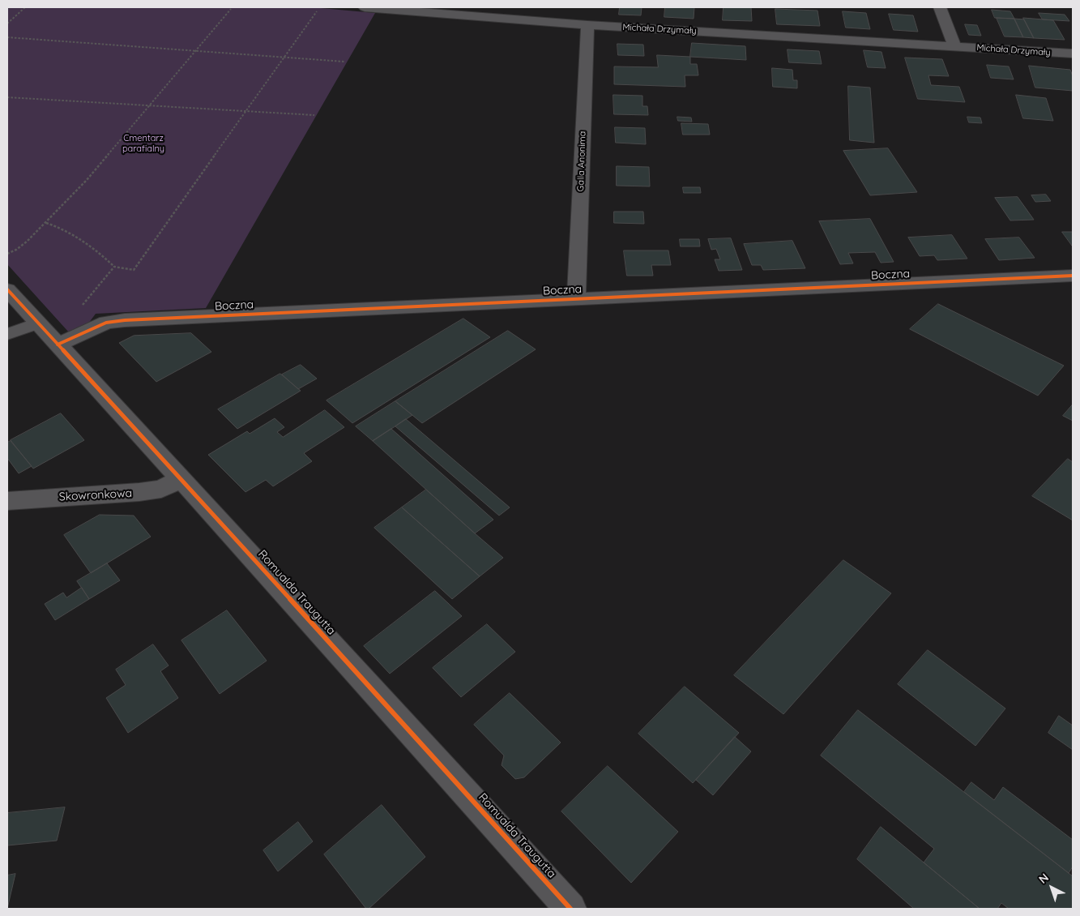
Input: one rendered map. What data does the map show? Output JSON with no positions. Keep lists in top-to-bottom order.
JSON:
{
  "streets": {
    "street": [
      "Michała Drzymały",
      "Galla Anonima",
      "Boczna",
      "Skowronkowa",
      "Romualda Traugutta"
    ]
  },
  "crossings": [
    ["Michała Drzymały", "Galla Anonima"],
    ["Galla Anonima", "Boczna"],
    ["Boczna", "Romualda Traugutta"],
    ["Skowronkowa", "Romualda Traugutta"]
  ],
  "parks": ["Cmentarz parafialny"],
  "north": "top left"
}
